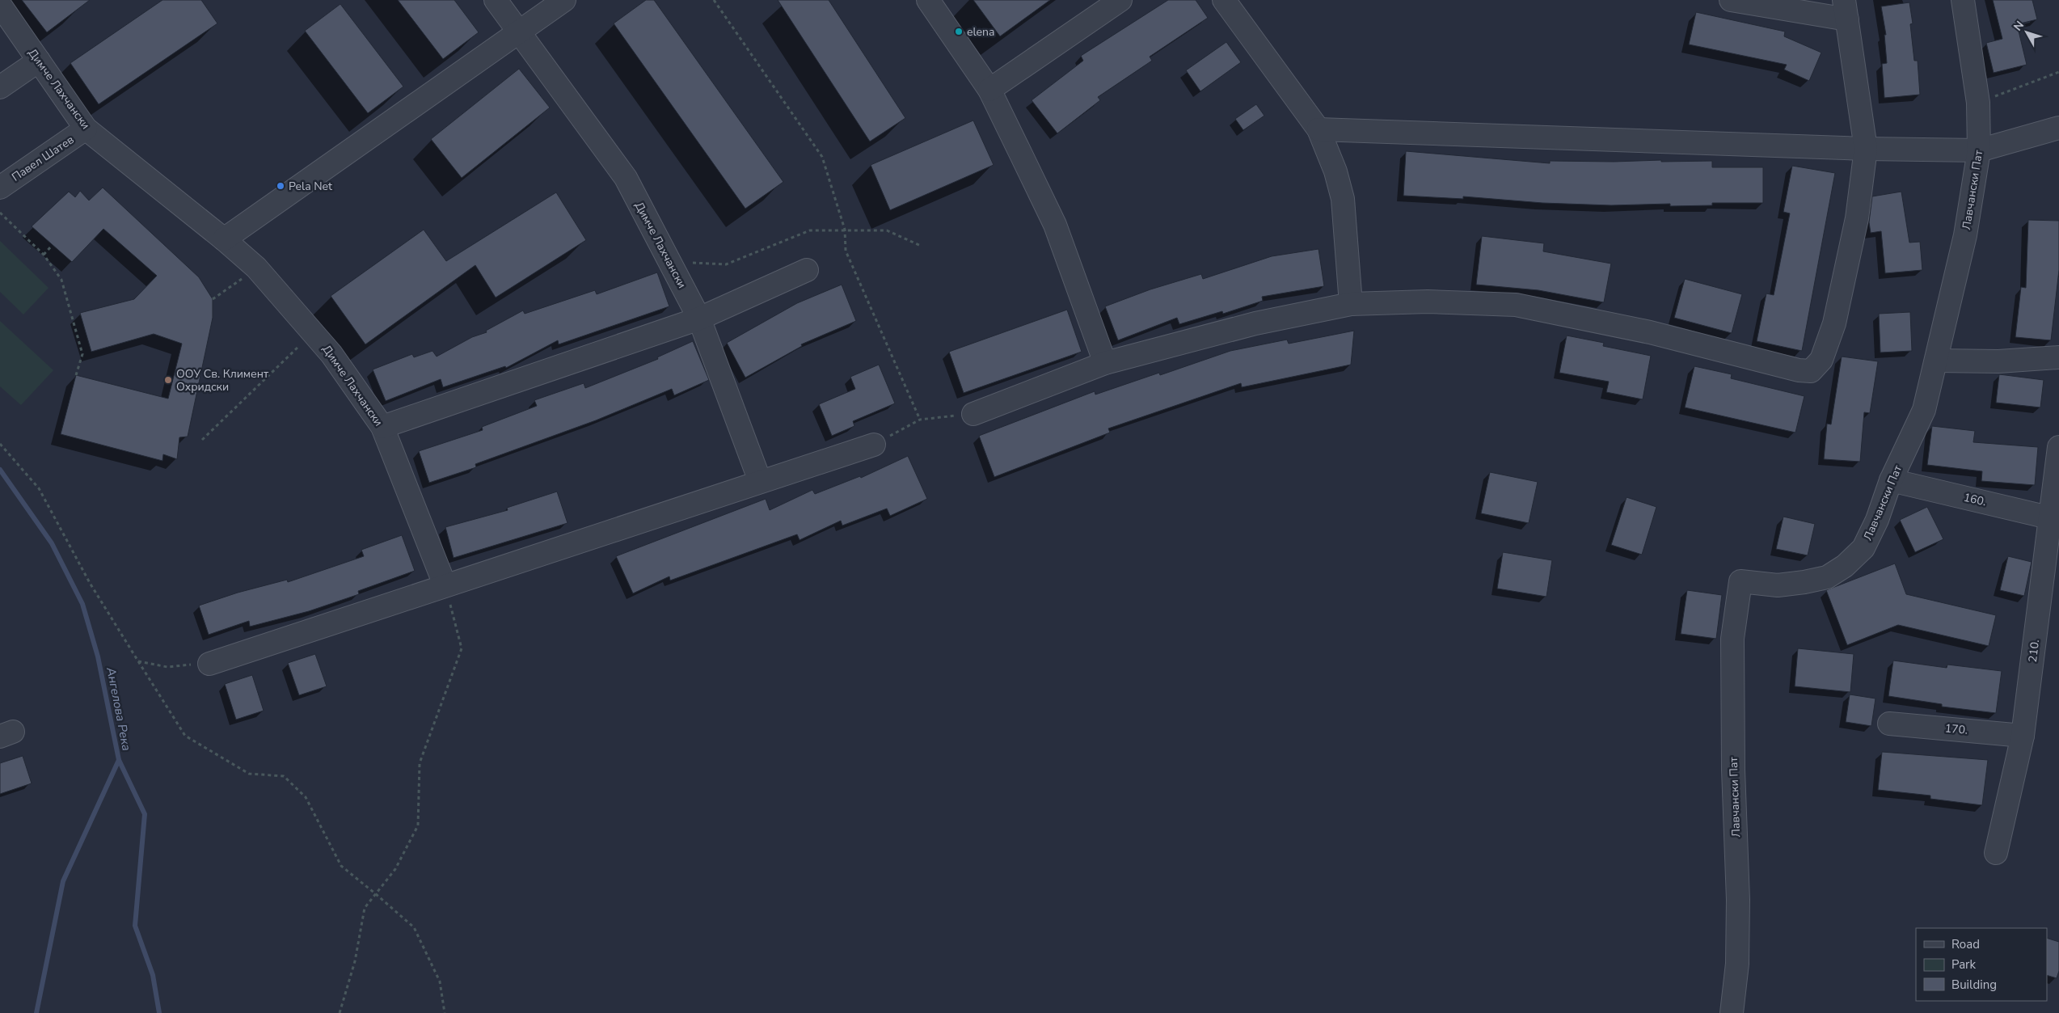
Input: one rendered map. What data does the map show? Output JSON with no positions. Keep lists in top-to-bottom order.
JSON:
{
  "streets": {
    "street": [
      "Димче Лахчански",
      "Павел Шатев",
      "Лавчански Пат",
      "160.",
      "210.",
      "170."
    ]
  },
  "crossings": [
    ["Димче Лахчански", "Павел Шатев"],
    ["Лавчански Пат", "160."],
    ["160.", "210."],
    ["210.", "170."]
  ],
  "water": ["Ангелова Река"],
  "places": ["elena", "Pela Net", "ООУ Св. Климент Охридски"],
  "legend": ["Road", "Park", "Building"],
  "north": "top left"
}
